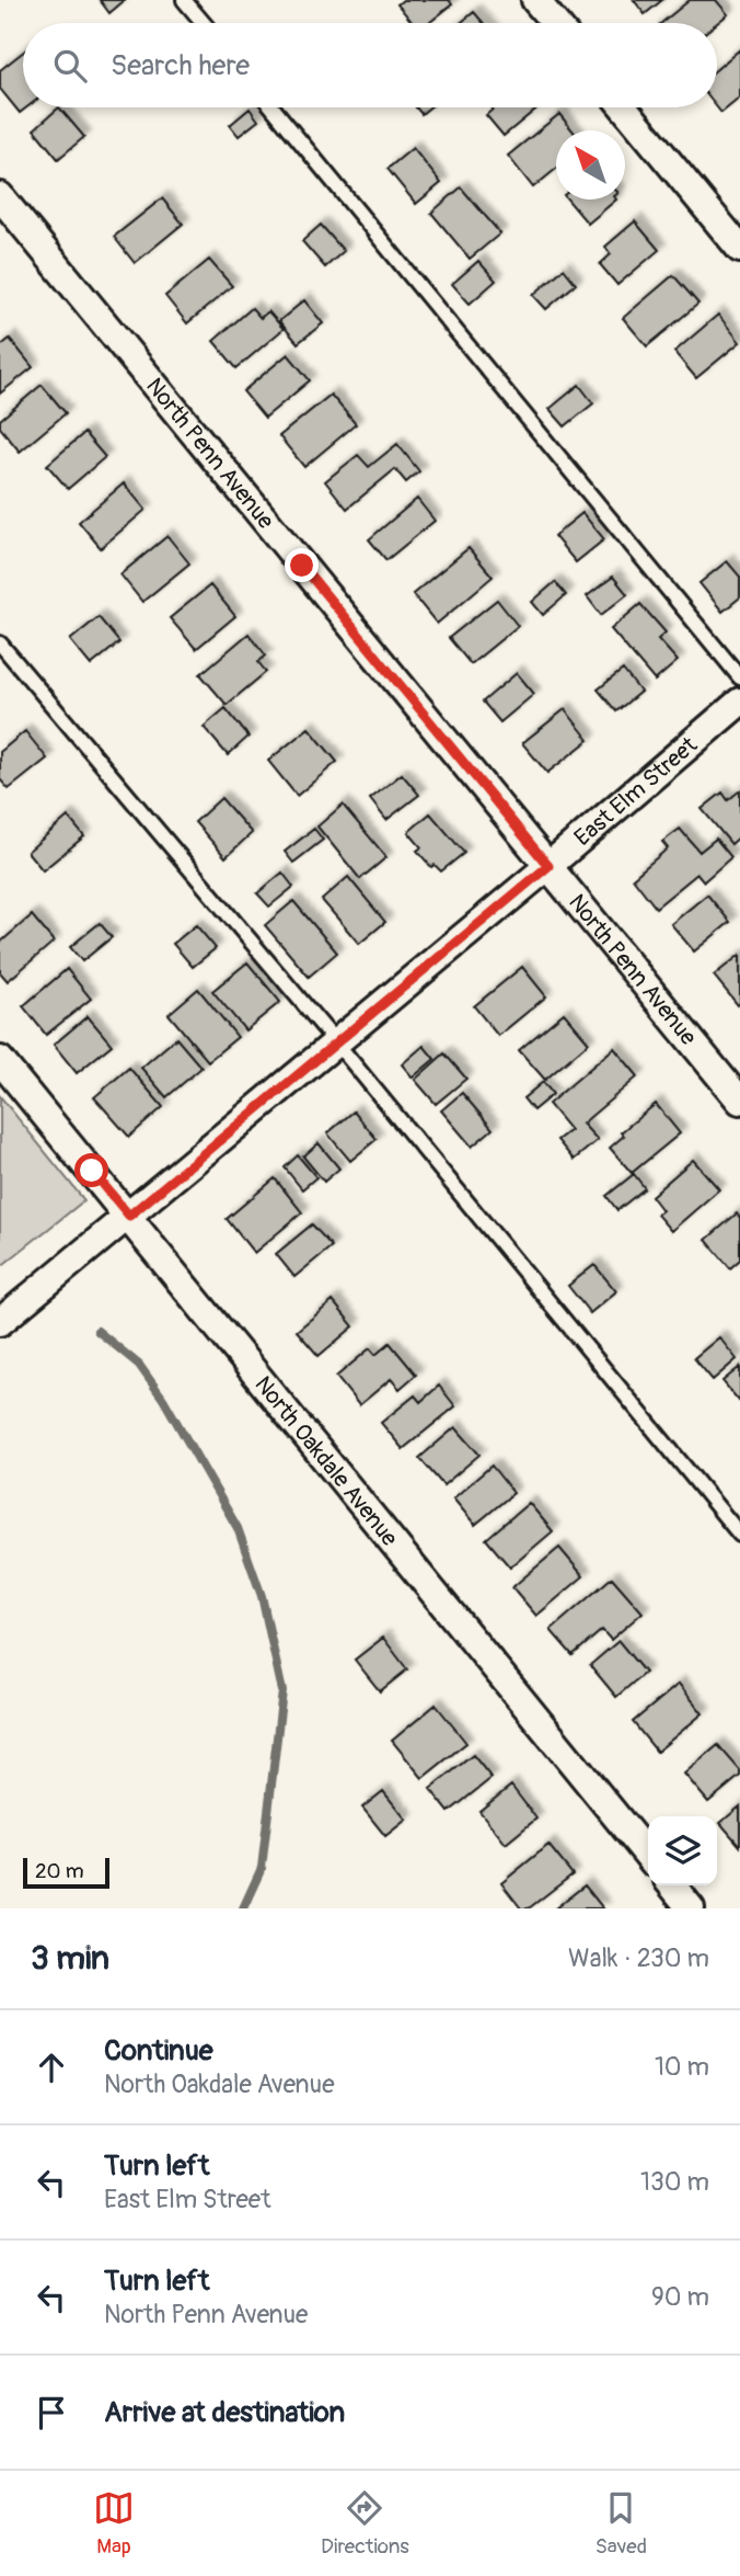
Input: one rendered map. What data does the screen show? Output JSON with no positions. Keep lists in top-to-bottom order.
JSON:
{
  "streets": {
    "street": ["North Penn Avenue", "East Elm Street", "North Oakdale Avenue"]
  },
  "crossings": [
    ["North Penn Avenue", "East Elm Street"],
    ["East Elm Street", "North Oakdale Avenue"]
  ],
  "scale_bar": "20 m",
  "north": "top left",
  "page": {
    "search": "Search here",
    "scale": "20 m",
    "heading": ["3 min", "Walk · 230 m"],
    "list": [
      ["Continue", "North Oakdale Avenue", "10 m"],
      ["Turn left", "East Elm Street", "130 m"],
      ["Turn left", "North Penn Avenue", "90 m"],
      "Arrive at destination"
    ],
    "nav": ["Map", "Directions", "Saved"]
  }
}
